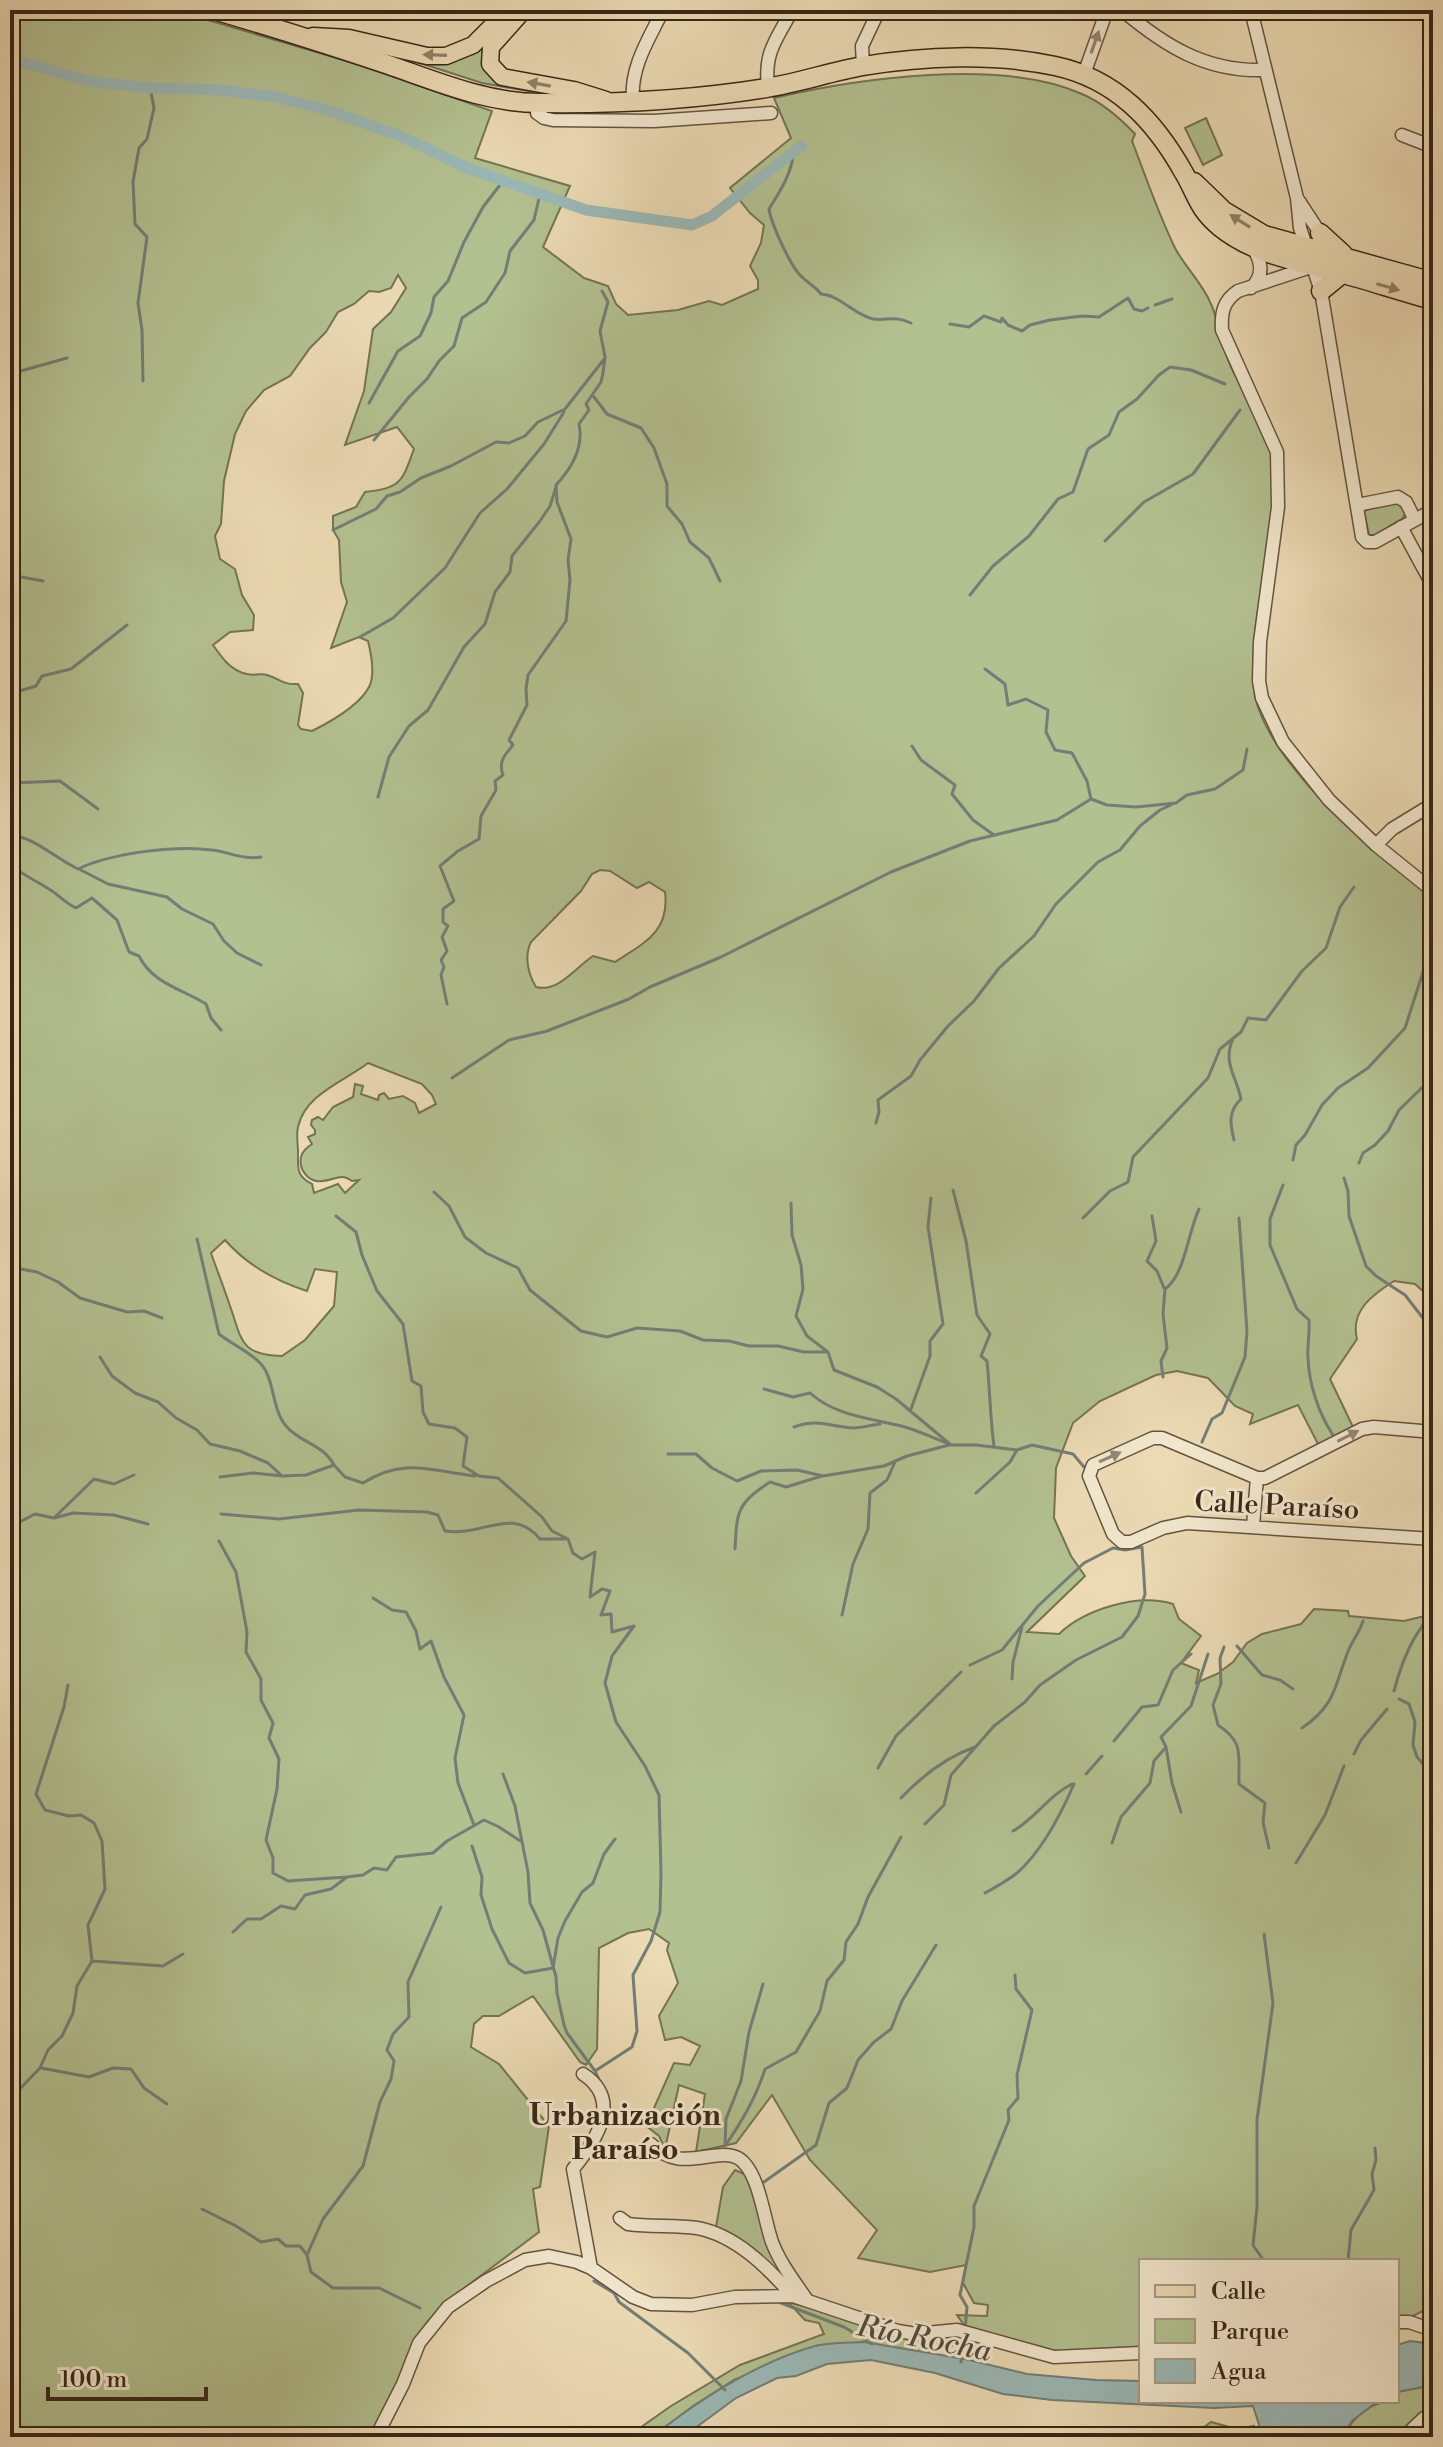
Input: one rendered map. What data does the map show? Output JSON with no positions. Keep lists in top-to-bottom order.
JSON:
{
  "streets": {
    "street": ["Calle Paraíso"]
  },
  "districts": ["Urbanización Paraíso"],
  "water": ["Río Rocha"],
  "legend": ["Calle", "Parque", "Agua"],
  "scale_bar": "100 m"
}
